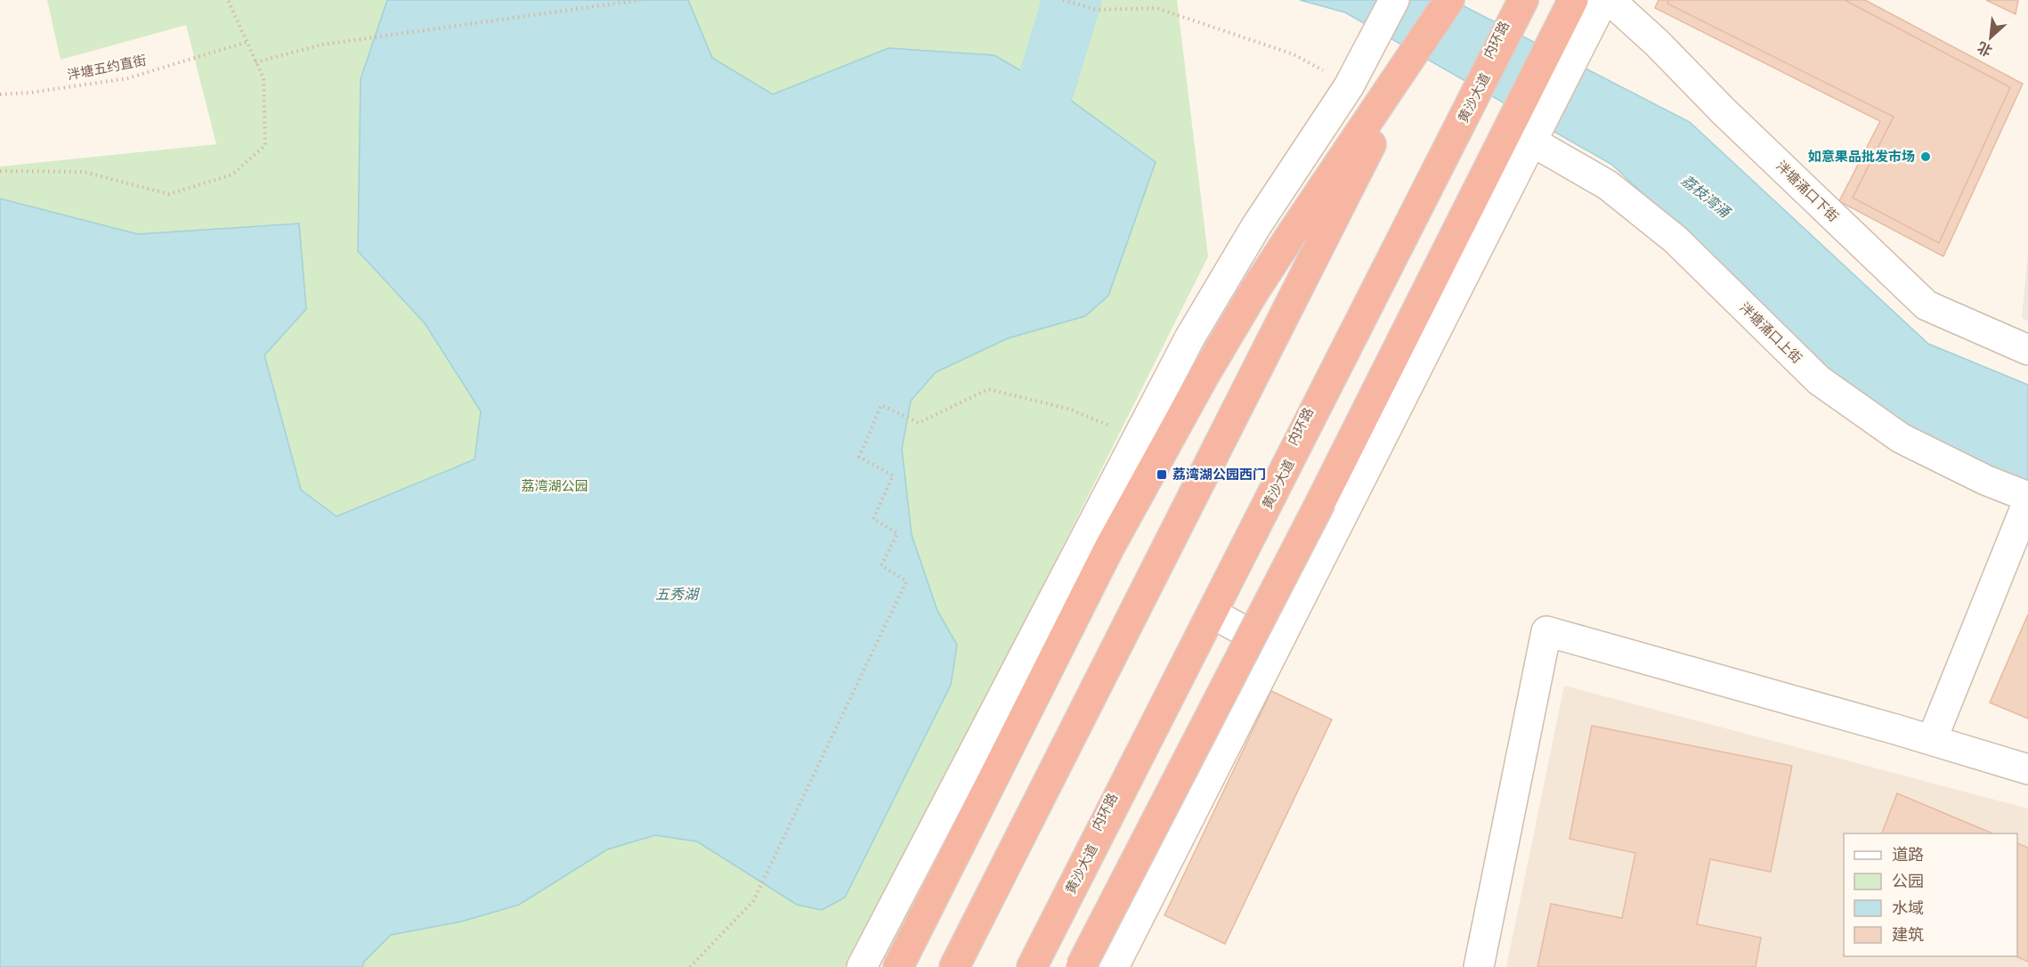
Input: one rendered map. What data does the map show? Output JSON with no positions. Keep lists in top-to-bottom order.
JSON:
{
  "streets": {
    "highway": ["内环路", "黄沙大道"],
    "street": ["泮塘涌口下街", "泮塘涌口上街"],
    "path": ["泮塘五约直街"]
  },
  "crossings": [
    ["内环路", "黄沙大道"]
  ],
  "water": ["荔枝湾涌", "五秀湖"],
  "parks": ["荔湾湖公园"],
  "places": {
    "other": ["如意果品批发市场"],
    "transit": ["荔湾湖公园西门"]
  },
  "legend": [
    "道路",
    "公园",
    "水域",
    "建筑"
  ],
  "north": "bottom left"
}
